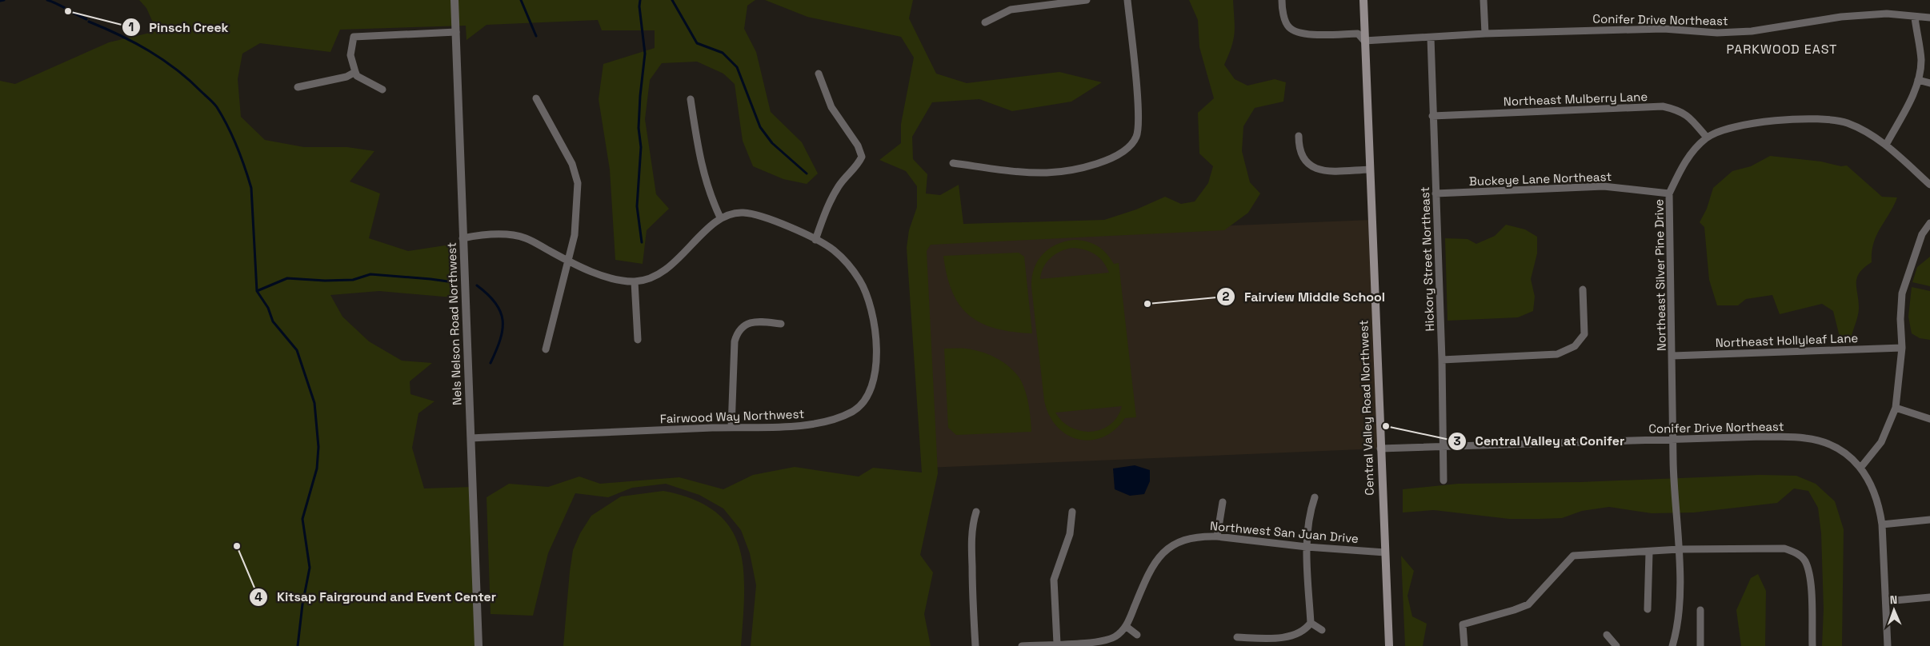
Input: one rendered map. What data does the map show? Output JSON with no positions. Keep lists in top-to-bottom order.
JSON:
{
  "streets": {
    "main road": ["Central Valley Road Northwest"],
    "street": [
      "Conifer Drive Northeast",
      "Northeast Mulberry Lane",
      "Buckeye Lane Northeast",
      "Hickory Street Northeast",
      "Northeast Silver Pine Drive",
      "Nels Nelson Road Northwest",
      "Northeast Hollyleaf Lane",
      "Fairwood Way Northwest",
      "Northwest San Juan Drive"
    ]
  },
  "crossings": [
    ["Conifer Drive Northeast", "Hickory Street Northeast"],
    ["Conifer Drive Northeast", "Northeast Silver Pine Drive"],
    ["Conifer Drive Northeast", "Central Valley Road Northwest"],
    ["Northeast Mulberry Lane", "Hickory Street Northeast"],
    ["Northeast Mulberry Lane", "Northeast Silver Pine Drive"],
    ["Buckeye Lane Northeast", "Hickory Street Northeast"],
    ["Buckeye Lane Northeast", "Northeast Silver Pine Drive"],
    ["Northeast Silver Pine Drive", "Northeast Hollyleaf Lane"],
    ["Nels Nelson Road Northwest", "Fairwood Way Northwest"],
    ["Central Valley Road Northwest", "Northwest San Juan Drive"]
  ],
  "districts": ["PARKWOOD EAST"],
  "places": [
    "Pinsch Creek",
    "Fairview Middle School",
    "Central Valley at Conifer",
    "Kitsap Fairground and Event Center"
  ],
  "north": "top"
}
